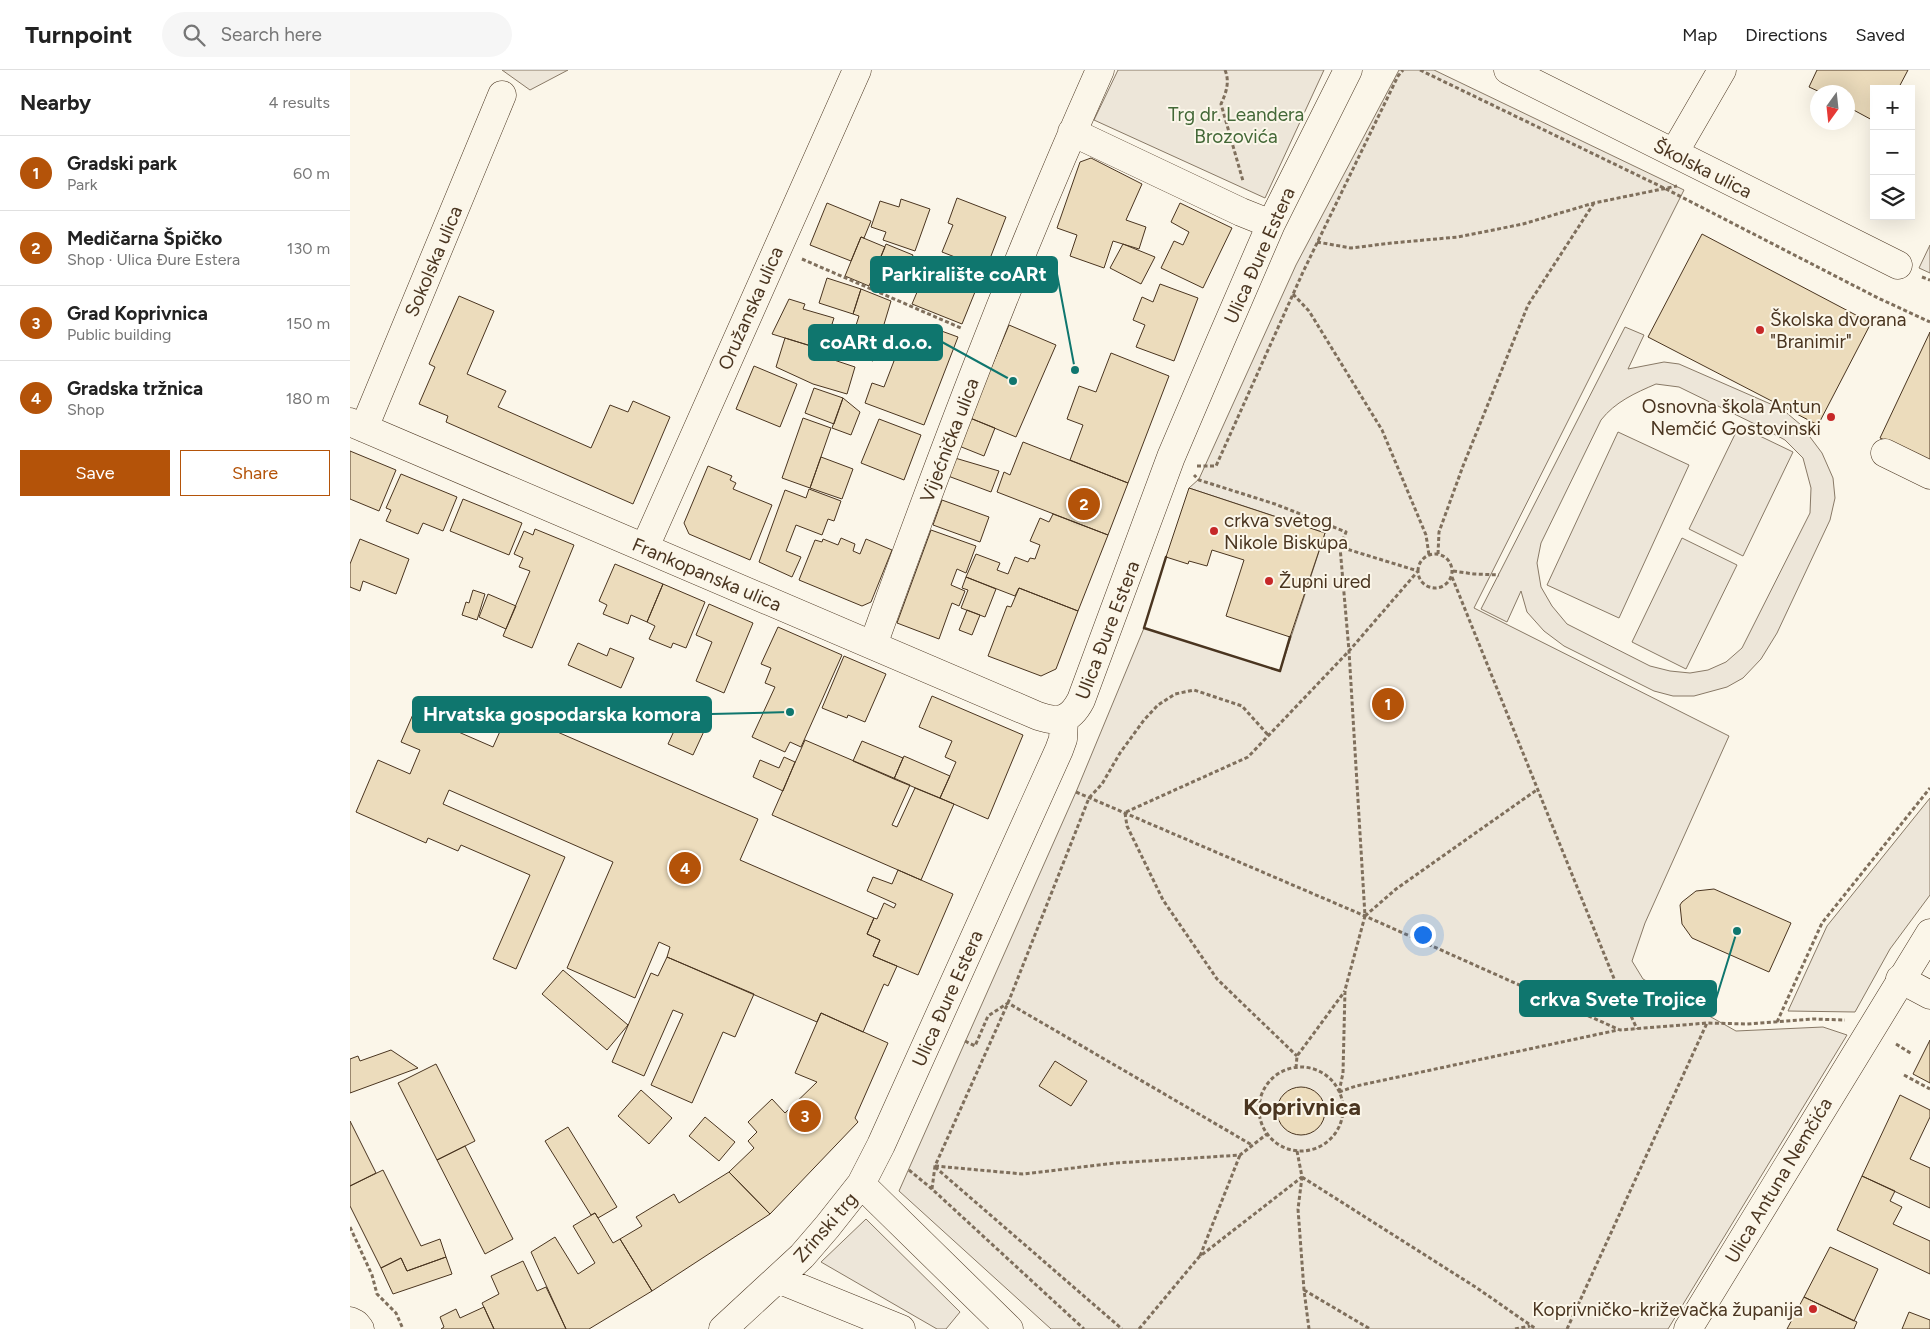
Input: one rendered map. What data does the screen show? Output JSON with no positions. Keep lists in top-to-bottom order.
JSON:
{
  "streets": {
    "street": [
      "Školska ulica",
      "Ulica Đure Estera",
      "Sokolska ulica",
      "Oružanska ulica",
      "Vijećnička ulica",
      "Frankopanska ulica",
      "Ulica Antuna Nemčića",
      "Zrinski trg"
    ]
  },
  "crossings": [
    ["Ulica Đure Estera", "Frankopanska ulica"],
    ["Ulica Đure Estera", "Zrinski trg"],
    ["Sokolska ulica", "Frankopanska ulica"],
    ["Oružanska ulica", "Frankopanska ulica"],
    ["Vijećnička ulica", "Frankopanska ulica"]
  ],
  "districts": ["Koprivnica"],
  "parks": ["Trg dr. Leandera Brozovića"],
  "places": [
    "Školska dvorana \"Branimir\"",
    "Parkiralište coARt",
    "coARt d.o.o.",
    "Osnovna škola Antun Nemčić Gostovinski",
    "crkva svetog Nikole Biskupa",
    "Župni ured",
    "Hrvatska gospodarska komora",
    "crkva Svete Trojice",
    "Koprivničko-križevačka županija"
  ],
  "north": "bottom",
  "page": {
    "header": "Turnpoint",
    "search": "Search here",
    "nav": ["Map", "Directions", "Saved"],
    "heading": ["Nearby", "4 results"],
    "map_buttons": ["+", "−"],
    "list": [
      {
        "mark": "1",
        "name": "Gradski park",
        "note": "Park",
        "value": "60 m"
      },
      {
        "mark": "2",
        "name": "Medičarna Špičko",
        "note": "Shop · Ulica Đure Estera",
        "value": "130 m"
      },
      {
        "mark": "3",
        "name": "Grad Koprivnica",
        "note": "Public building",
        "value": "150 m"
      },
      {
        "mark": "4",
        "name": "Gradska tržnica",
        "note": "Shop",
        "value": "180 m"
      }
    ],
    "buttons": ["Save", "Share"],
    "pins": [
      "2",
      "1",
      "4",
      "3"
    ]
  }
}
